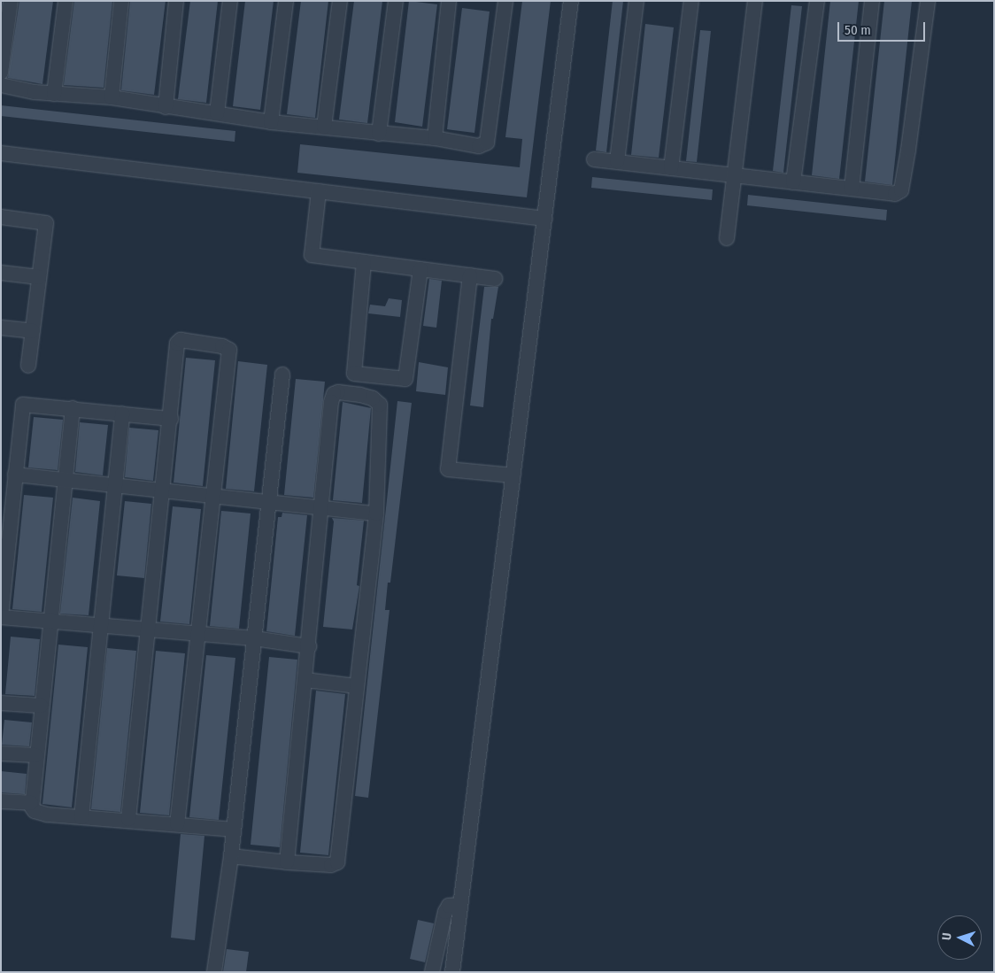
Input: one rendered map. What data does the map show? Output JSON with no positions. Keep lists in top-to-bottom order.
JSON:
{
  "scale_bar": "50 m",
  "north": "left"
}
